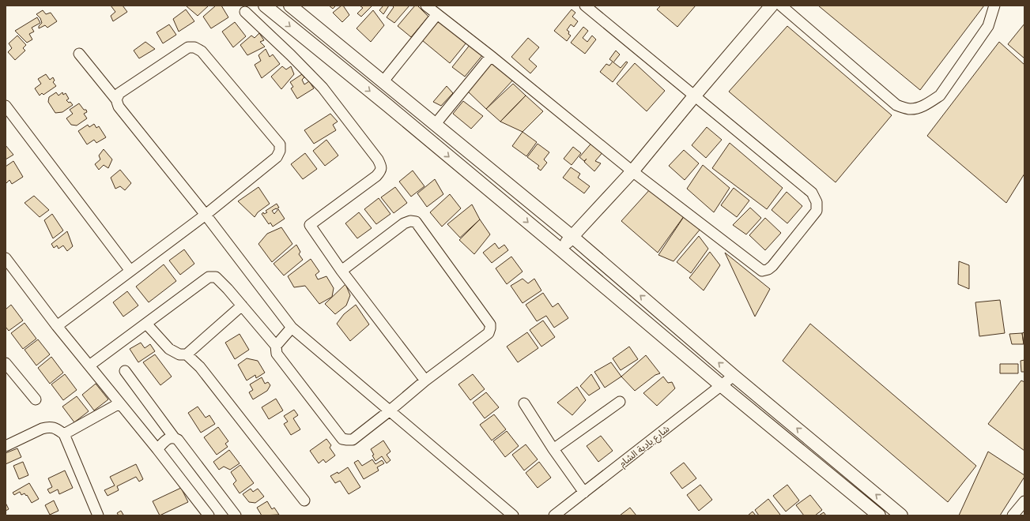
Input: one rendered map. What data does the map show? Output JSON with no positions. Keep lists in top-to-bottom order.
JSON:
{
  "streets": {
    "street": ["شارع بادية الشام"]
  }
}
